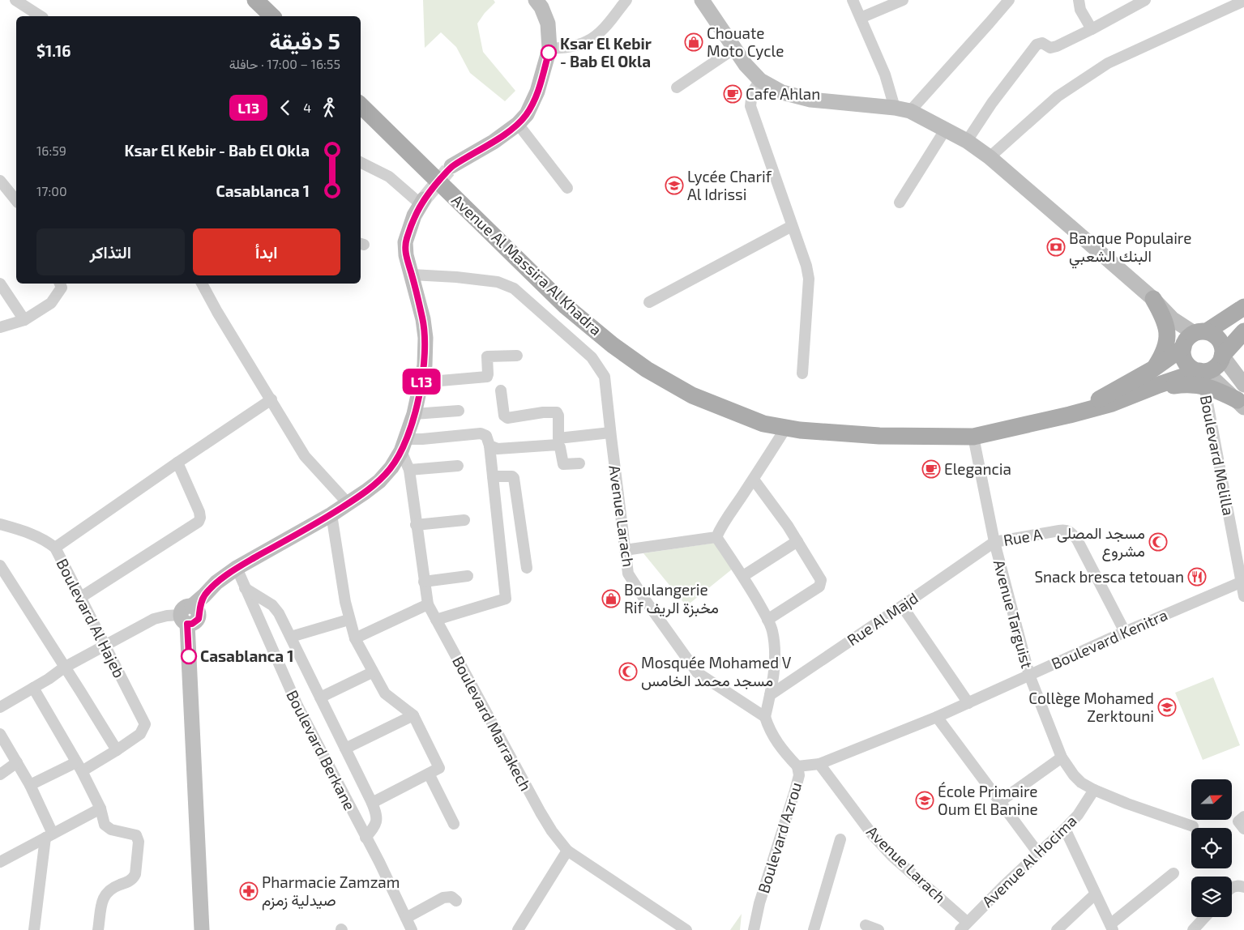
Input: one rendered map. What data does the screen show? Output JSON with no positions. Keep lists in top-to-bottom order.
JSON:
{
  "streets": {
    "main road": ["Avenue Al Massira Al Khadra"],
    "street": [
      "Boulevard Melilla",
      "Avenue Larach",
      "Rue A",
      "Avenue Targuist",
      "Boulevard Al Hajeb",
      "Rue Al Majd",
      "Boulevard Kenitra",
      "Boulevard Marrakech",
      "Boulevard Berkane",
      "Boulevard Azrou",
      "Avenue Al Hocima"
    ]
  },
  "crossings": [
    ["Avenue Al Massira Al Khadra", "Boulevard Melilla"],
    ["Avenue Al Massira Al Khadra", "Avenue Targuist"],
    ["Boulevard Melilla", "Boulevard Kenitra"],
    ["Avenue Larach", "Boulevard Kenitra"],
    ["Avenue Larach", "Boulevard Azrou"],
    ["Avenue Larach", "Avenue Al Hocima"],
    ["Rue A", "Avenue Targuist"],
    ["Rue A", "Rue Al Majd"],
    ["Rue A", "Boulevard Kenitra"],
    ["Avenue Targuist", "Rue Al Majd"],
    ["Avenue Targuist", "Boulevard Kenitra"],
    ["Avenue Targuist", "Avenue Al Hocima"],
    ["Boulevard Kenitra", "Boulevard Azrou"]
  ],
  "places": {
    "shop": ["Chouate Moto Cycle", "Boulangerie Rif مخبزة الريف"],
    "other": ["Ksar El Kebir - Bab El Okla", "Casablanca 1"],
    "cafe": ["Cafe Ahlan", "Elegancia"],
    "school or university": ["Lycée Charif Al Idrissi", "Collège Mohamed Zerktouni", "École Primaire Oum El Banine"],
    "bank": ["Banque Populaire البنك الشعبي"],
    "mosque": ["مسجد المصلى مشروع", "Mosquée Mohamed V مسجد محمد الخامس"],
    "restaurant": ["Snack bresca tetouan"],
    "pharmacy": ["Pharmacie Zamzam صيدلية زمزم"]
  },
  "lines": ["bus line L13"],
  "north": "right",
  "page": {
    "on_map": "L13",
    "heading": ["5 دقيقة", "16:55 – 17:00 · حافلة", "$1.16"],
    "legs": ["4", "L13"],
    "list": [
      {
        "name": "Ksar El Kebir - Bab El Okla",
        "value": "16:59"
      },
      {
        "name": "Casablanca 1",
        "value": "17:00"
      }
    ],
    "buttons": ["ابدأ", "التذاكر"]
  }
}
